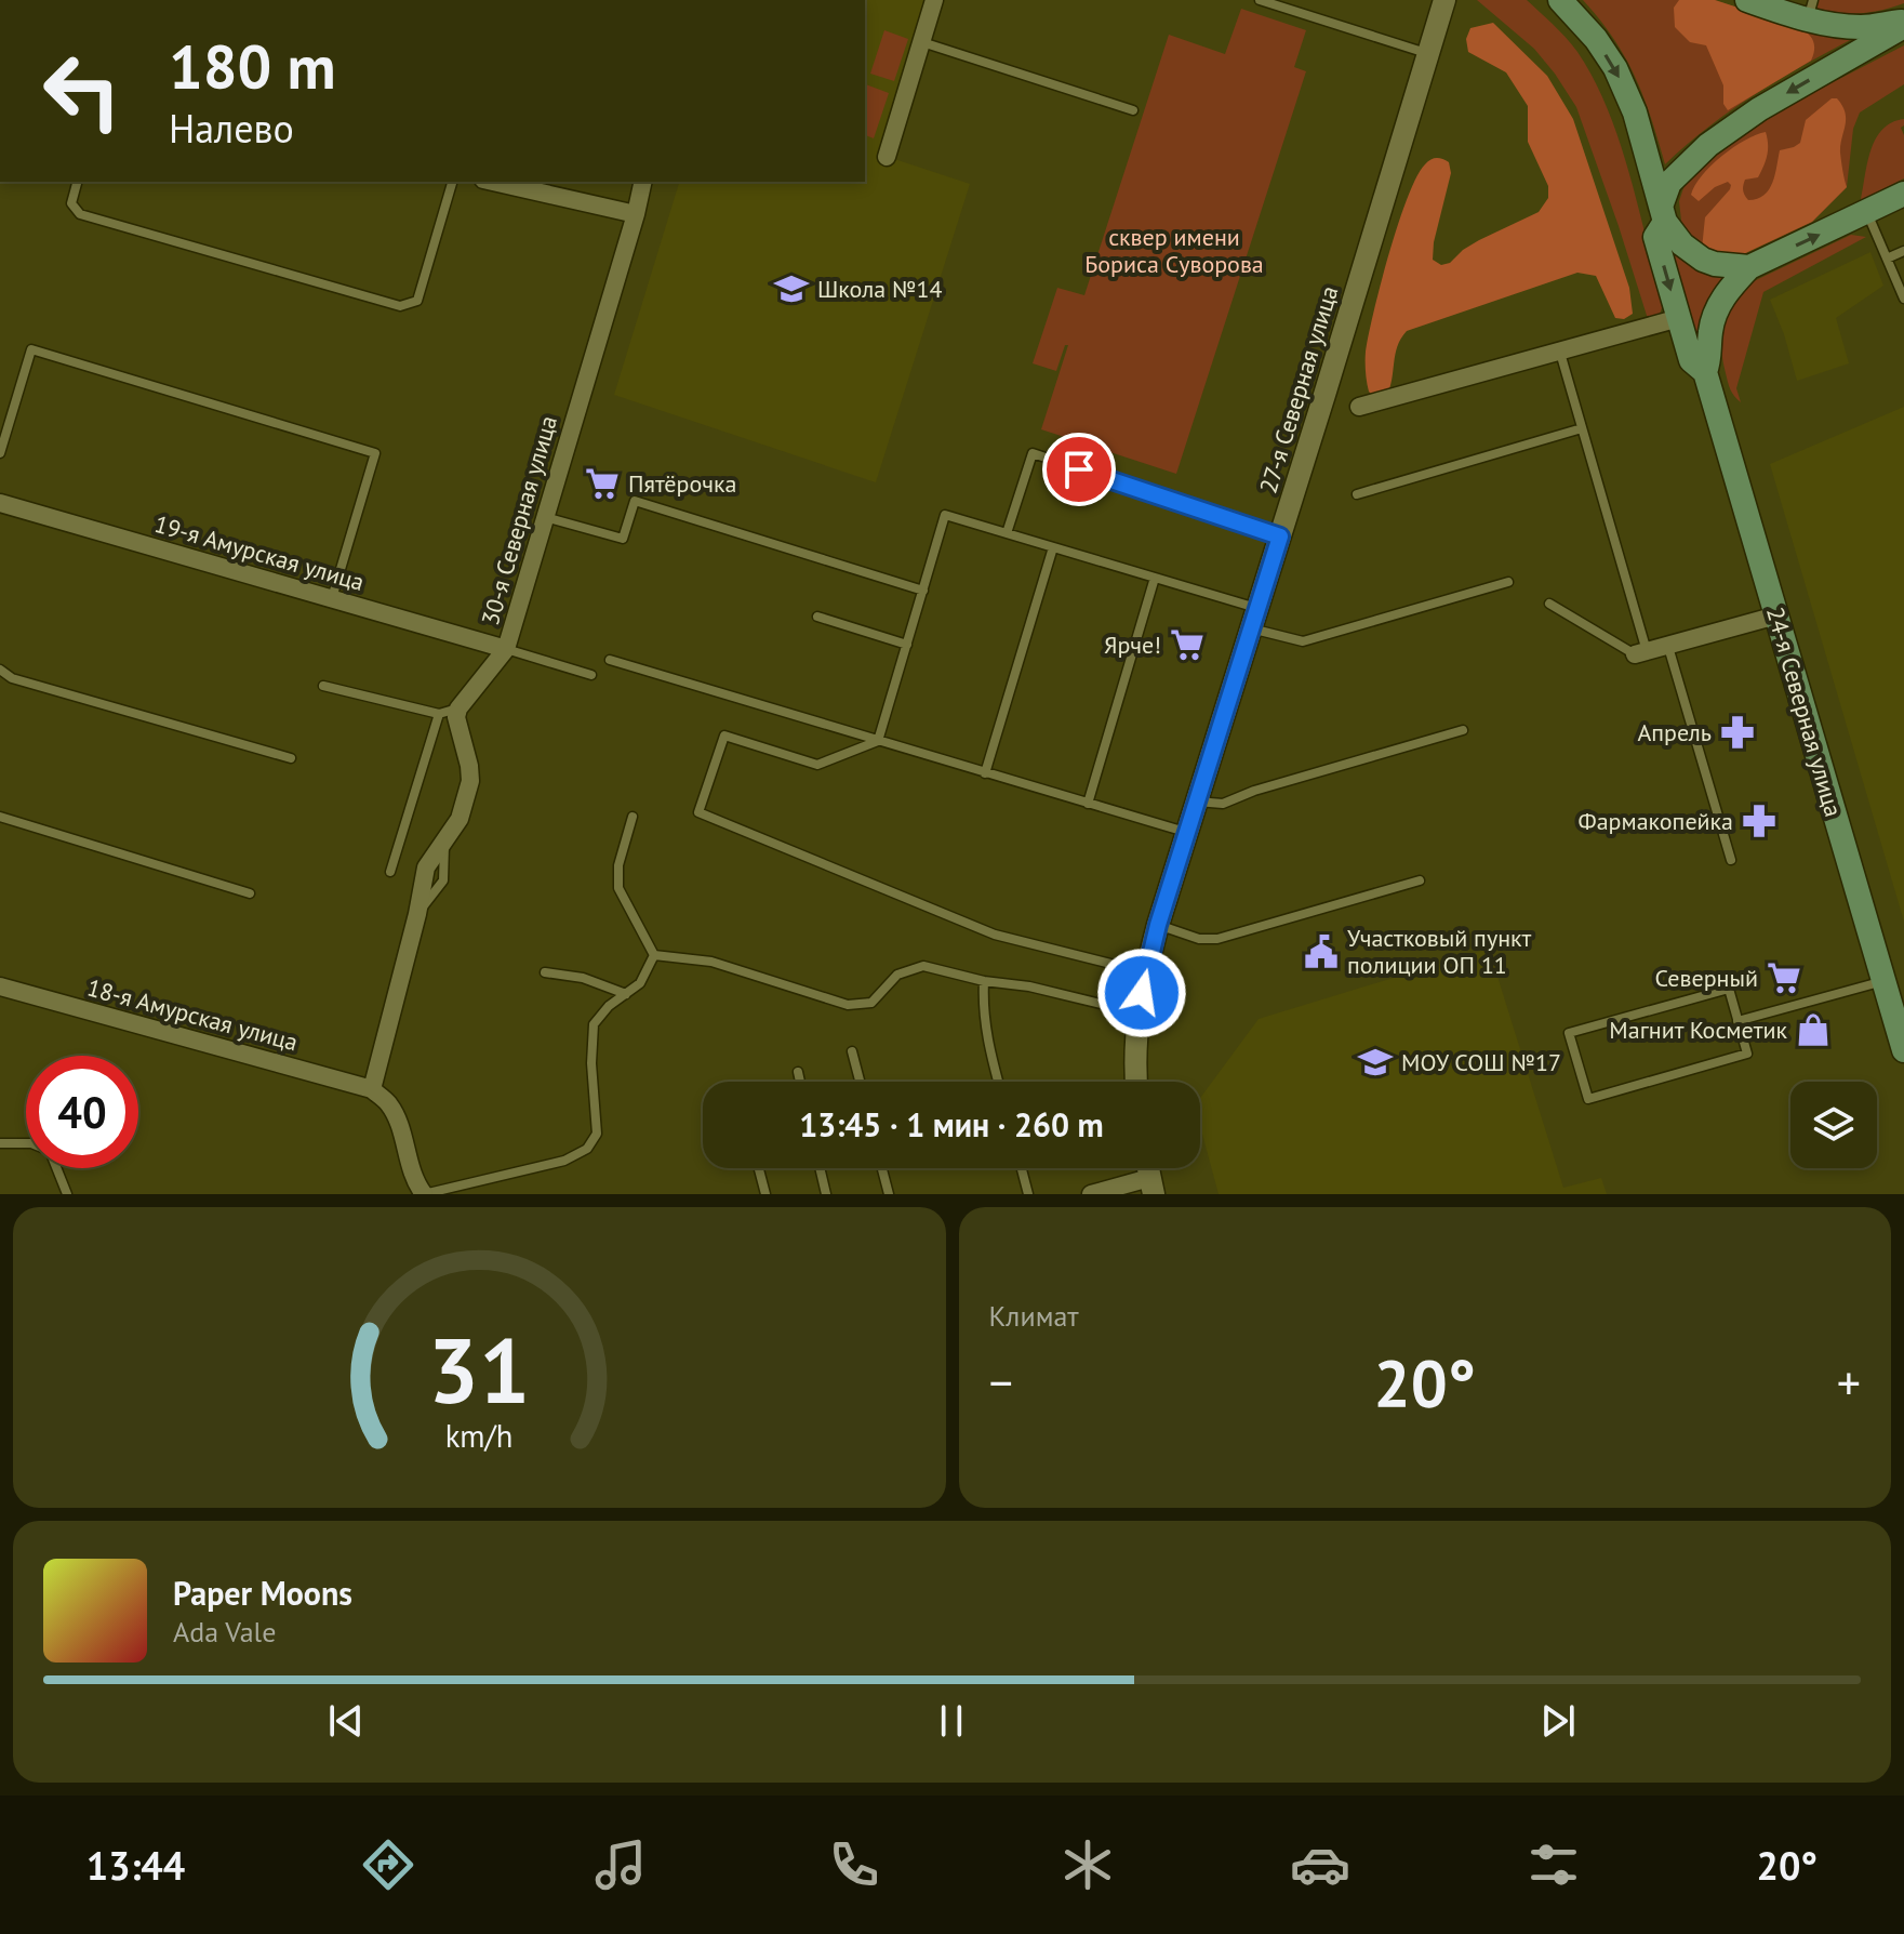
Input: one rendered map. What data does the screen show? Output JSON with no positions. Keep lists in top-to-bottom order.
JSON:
{
  "streets": {
    "main road": ["24-я Северная улица"],
    "street": [
      "27-я Северная улица",
      "30-я Северная улица",
      "19-я Амурская улица",
      "18-я Амурская улица"
    ]
  },
  "crossings": [
    ["30-я Северная улица", "19-я Амурская улица"]
  ],
  "parks": ["сквер имени Бориса Суворова"],
  "places": {
    "school or university": ["Школа №14", "МОУ СОШ №17"],
    "supermarket": ["Пятёрочка", "Ярче!", "Северный"],
    "pharmacy": ["Апрель", "Фармакопейка"],
    "public building": ["Участковый пункт полиции ОП 11"],
    "shop": ["Магнит Косметик"]
  },
  "page": {
    "turn": ["180 m", "Налево"],
    "limit": "40",
    "trip": "13:45 · 1 мин · 260 m",
    "tile": "Климат",
    "heat": ["−", "20°", "+"],
    "song": ["Paper Moons", "Ada Vale"],
    "tabs": ["13:44", "20°"],
    "gauge": ["31", "km/h"]
  }
}
